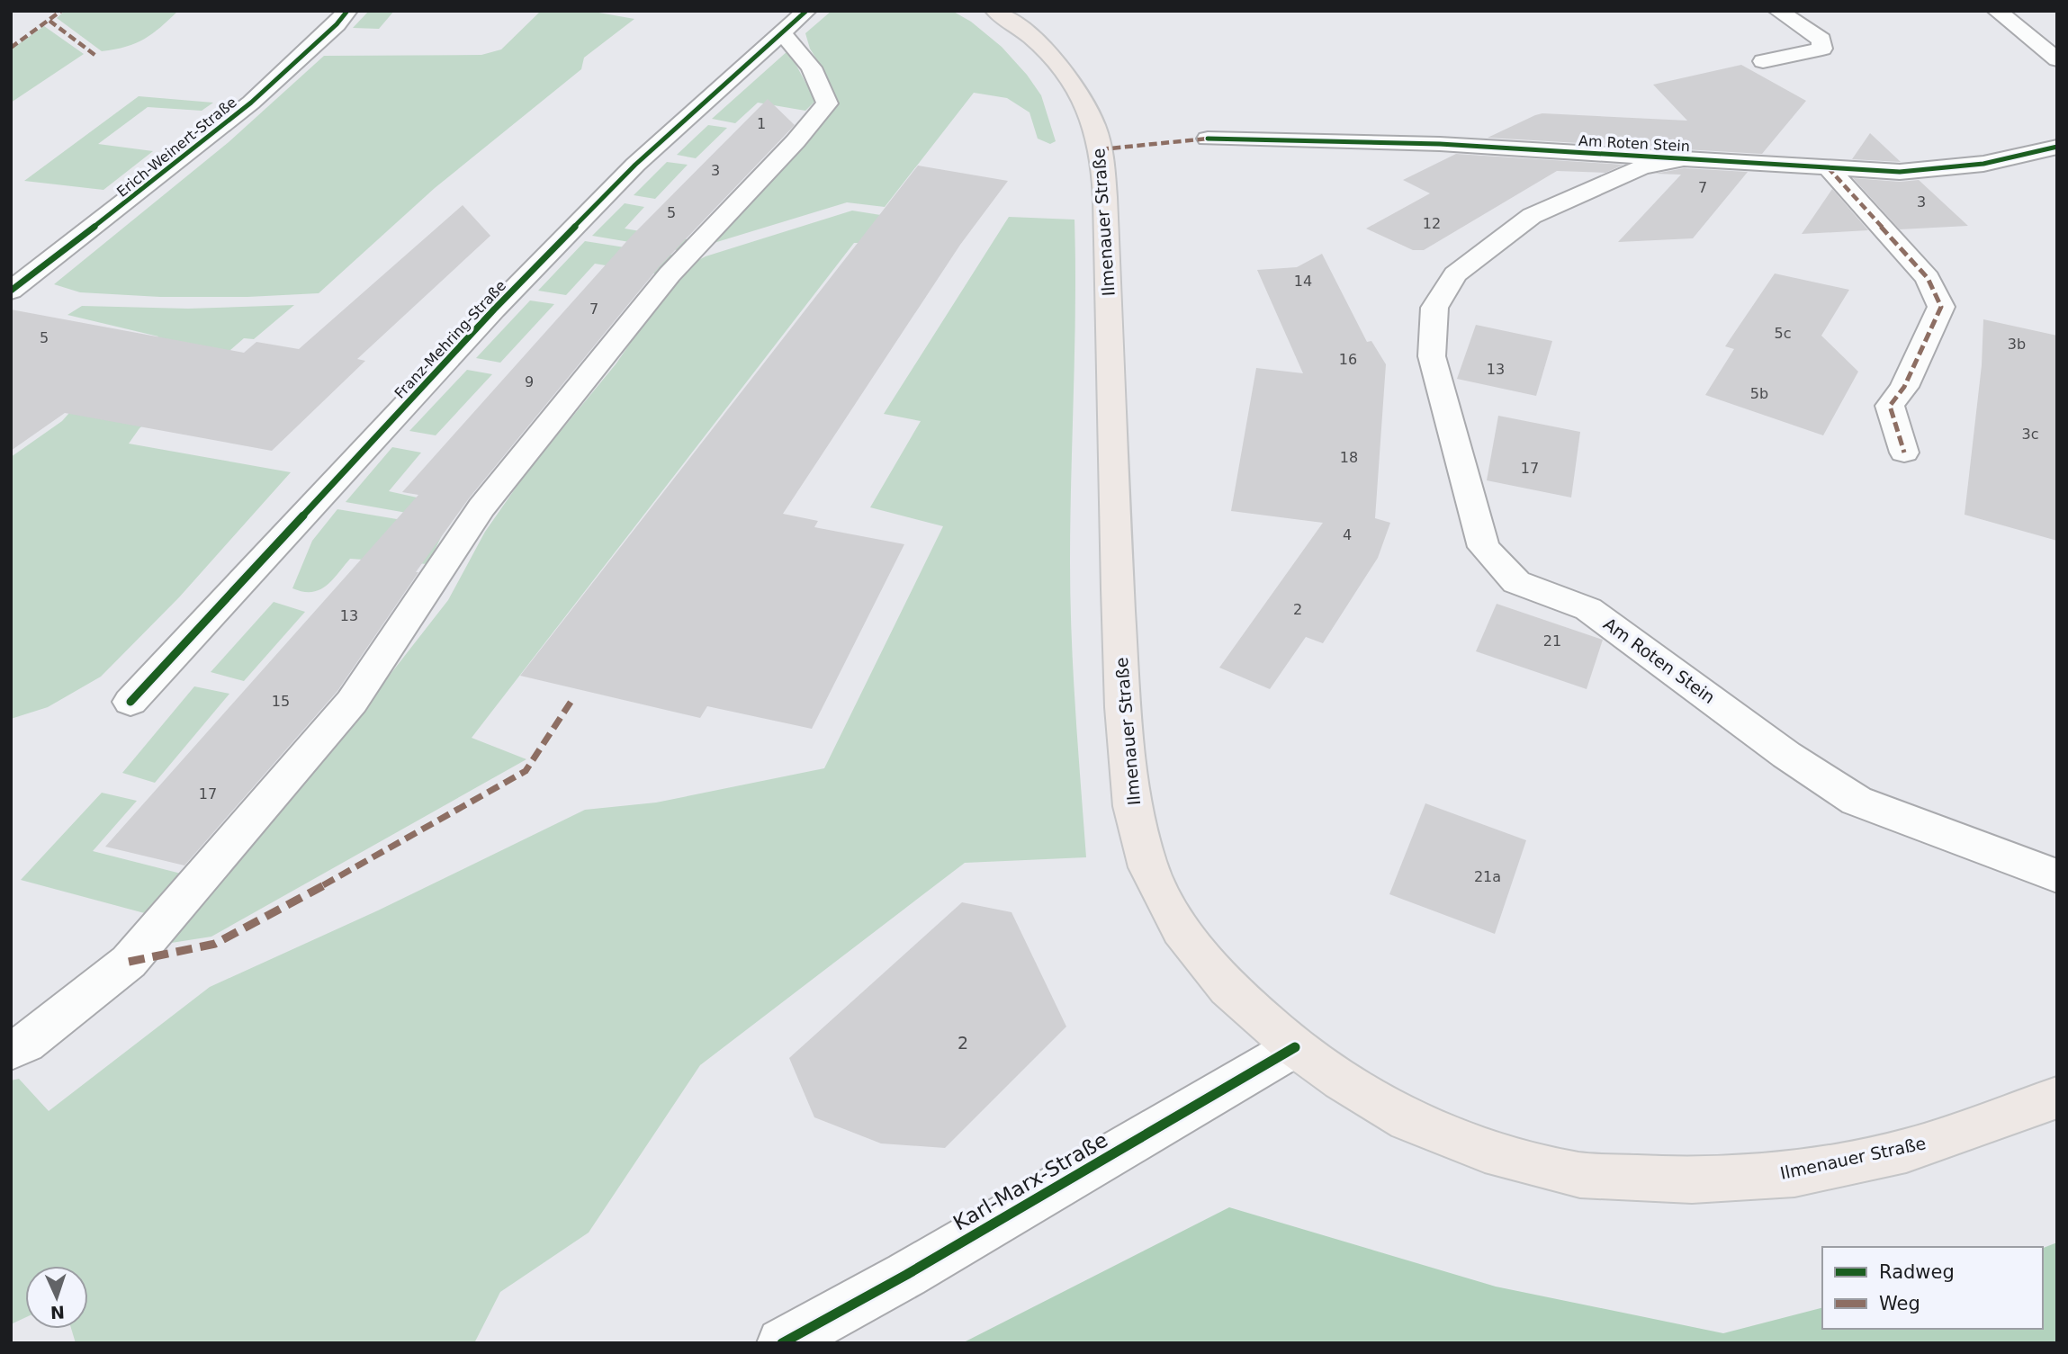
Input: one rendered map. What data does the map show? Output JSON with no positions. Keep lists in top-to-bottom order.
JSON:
{
  "streets": {
    "main road": ["Ilmenauer Straße"],
    "street": [
      "Am Roten Stein",
      "Erich-Weinert-Straße",
      "Franz-Mehring-Straße",
      "Karl-Marx-Straße"
    ]
  },
  "crossings": [
    ["Ilmenauer Straße", "Karl-Marx-Straße"]
  ],
  "house_numbers": [
    "1",
    "3",
    "7",
    "3",
    "5",
    "12",
    "14",
    "7",
    "5c",
    "5",
    "3b",
    "16",
    "13",
    "9",
    "5b",
    "3c",
    "18",
    "17",
    "4",
    "2",
    "13",
    "21",
    "15",
    "17",
    "21a",
    "2"
  ],
  "legend": ["Radweg", "Weg"],
  "north": "bottom"
}
